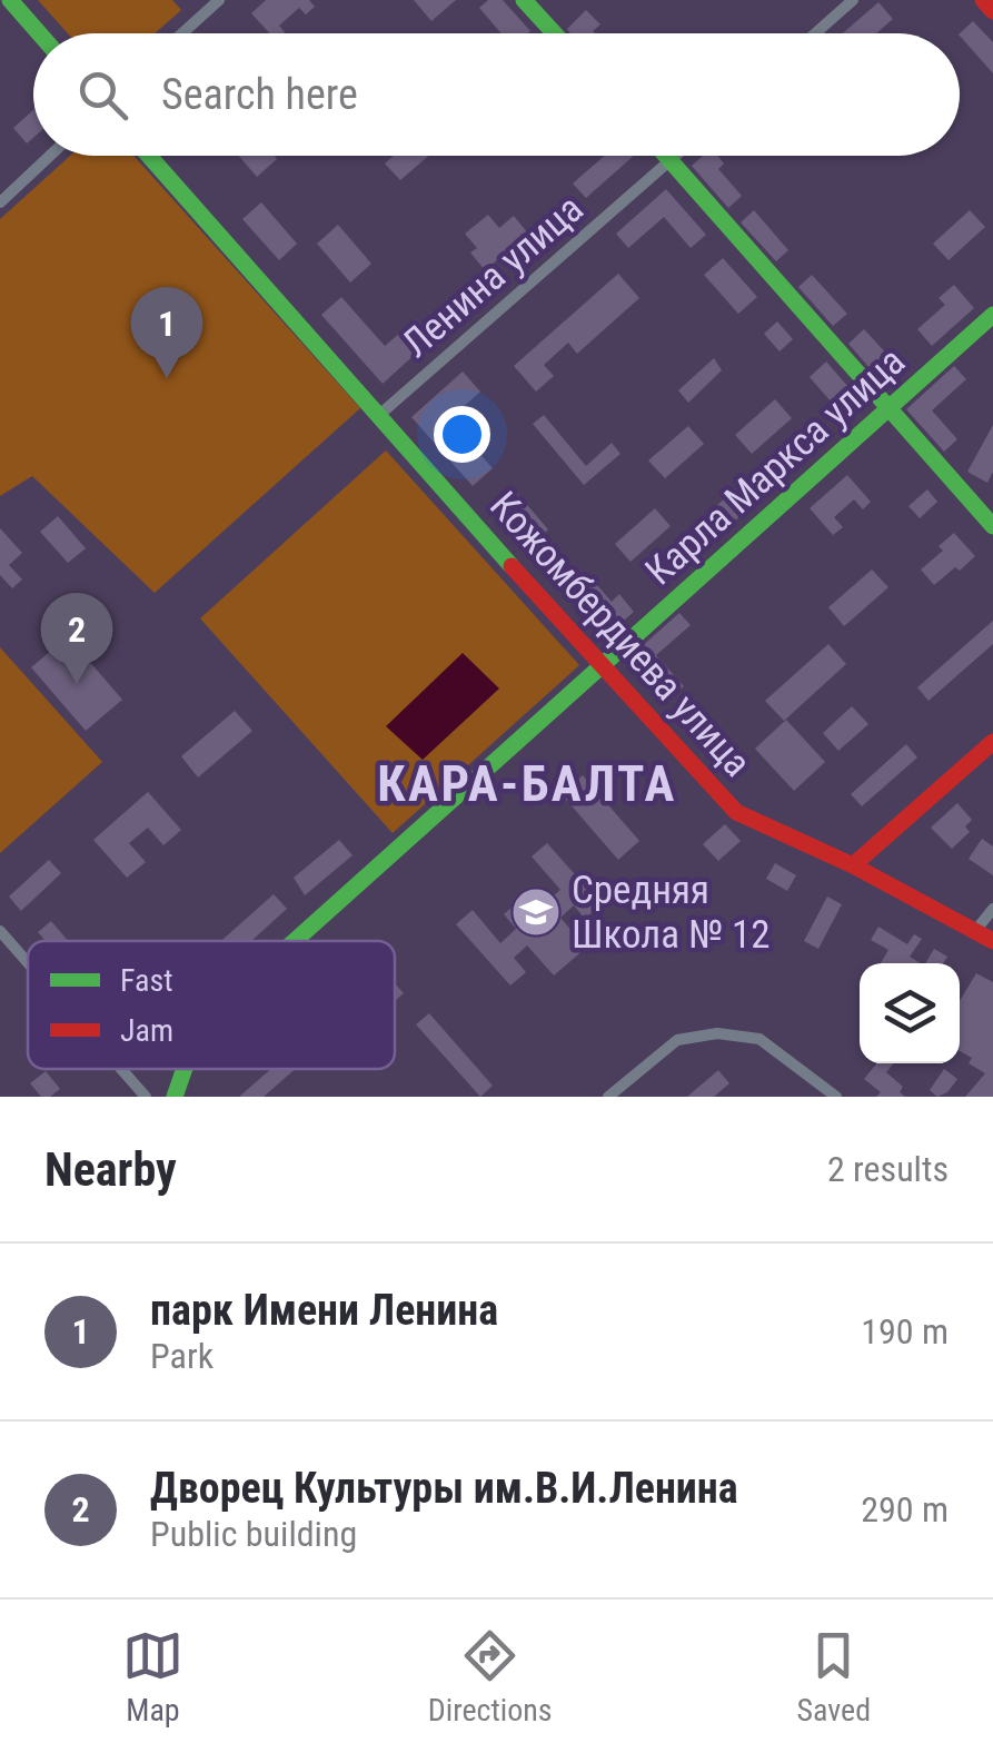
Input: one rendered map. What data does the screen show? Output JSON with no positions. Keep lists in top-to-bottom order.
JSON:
{
  "streets": {
    "street": ["Ленина улица", "Карла Маркса улица", "Кожомбердиева улица"]
  },
  "crossings": [
    ["Ленина улица", "Кожомбердиева улица"],
    ["Карла Маркса улица", "Кожомбердиева улица"]
  ],
  "districts": ["КАРА-БАЛТА"],
  "places": {
    "school or university": ["Средняя Школа № 12"]
  },
  "legend": ["Fast", "Jam"],
  "page": {
    "search": "Search here",
    "pins": ["1", "2"],
    "heading": ["Nearby", "2 results"],
    "list": [
      {
        "mark": "1",
        "name": "парк Имени Ленина",
        "note": "Park",
        "value": "190 m"
      },
      {
        "mark": "2",
        "name": "Дворец Культуры им.В.И.Ленина",
        "note": "Public building",
        "value": "290 m"
      }
    ],
    "nav": ["Map", "Directions", "Saved"]
  }
}
